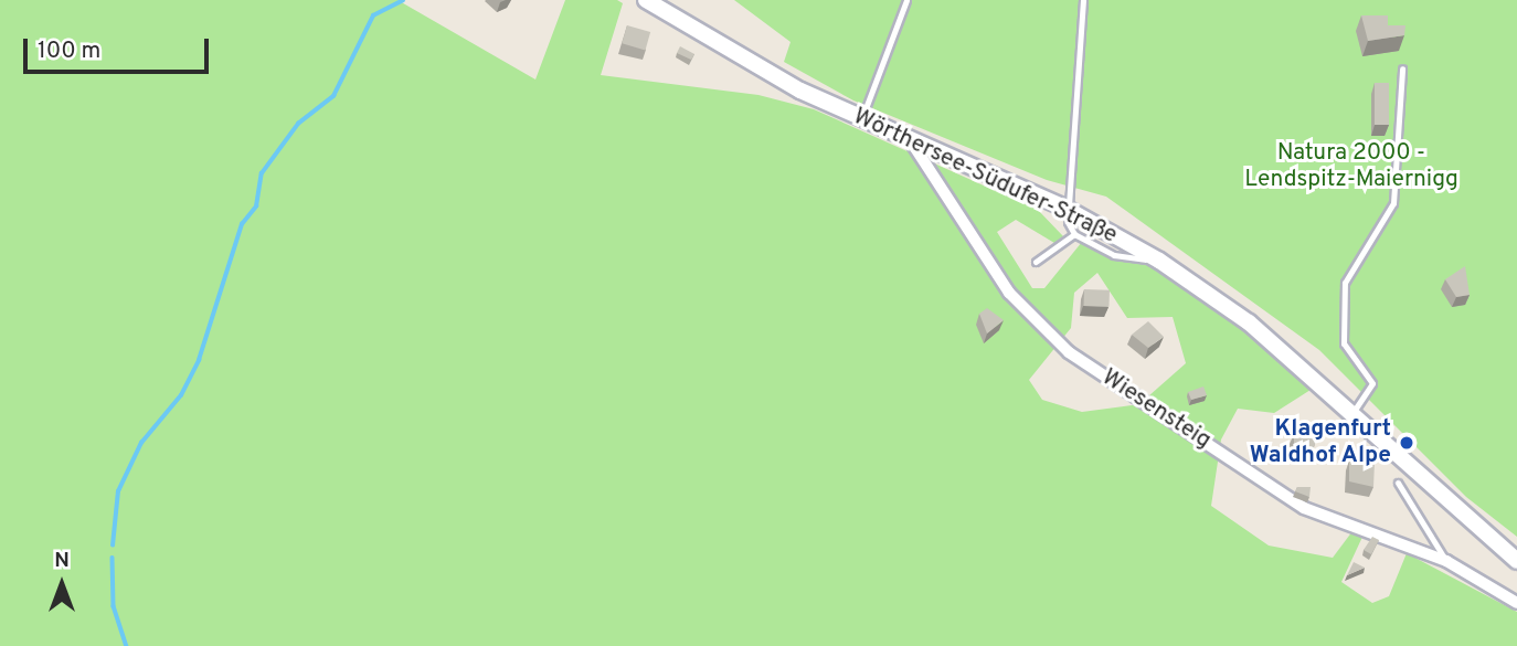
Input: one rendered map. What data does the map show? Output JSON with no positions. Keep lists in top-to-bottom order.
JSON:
{
  "streets": {
    "main road": ["Wörthersee-Südufer-Straße"],
    "street": ["Wiesensteig"]
  },
  "crossings": [
    ["Wörthersee-Südufer-Straße", "Wiesensteig"]
  ],
  "parks": ["Natura 2000 - Lendspitz-Maiernigg"],
  "places": ["Klagenfurt Waldhof Alpe"],
  "scale_bar": "100 m",
  "north": "top"
}
